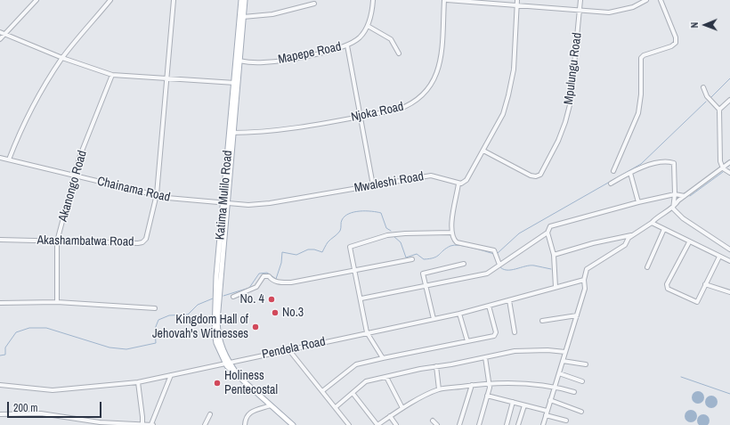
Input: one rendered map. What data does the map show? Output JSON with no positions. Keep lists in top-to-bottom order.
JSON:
{
  "streets": {
    "main road": ["Katima Mulilo Road"],
    "street": [
      "Mapepe Road",
      "Mpulungu Road",
      "Njoka Road",
      "Mwaleshi Road",
      "Akanongo Road",
      "Chainama Road",
      "Akashambatwa Road",
      "Pendela Road"
    ]
  },
  "crossings": [
    ["Mapepe Road", "Katima Mulilo Road"],
    ["Njoka Road", "Katima Mulilo Road"],
    ["Mwaleshi Road", "Chainama Road"],
    ["Mwaleshi Road", "Katima Mulilo Road"],
    ["Akanongo Road", "Chainama Road"],
    ["Akanongo Road", "Akashambatwa Road"],
    ["Chainama Road", "Katima Mulilo Road"],
    ["Chainama Road", "Akashambatwa Road"],
    ["Katima Mulilo Road", "Pendela Road"]
  ],
  "places": [
    "No. 4",
    "No.3",
    "Kingdom Hall of Jehovah's Witnesses",
    "Holiness Pentecostal"
  ],
  "scale_bar": "200 m",
  "north": "left"
}
